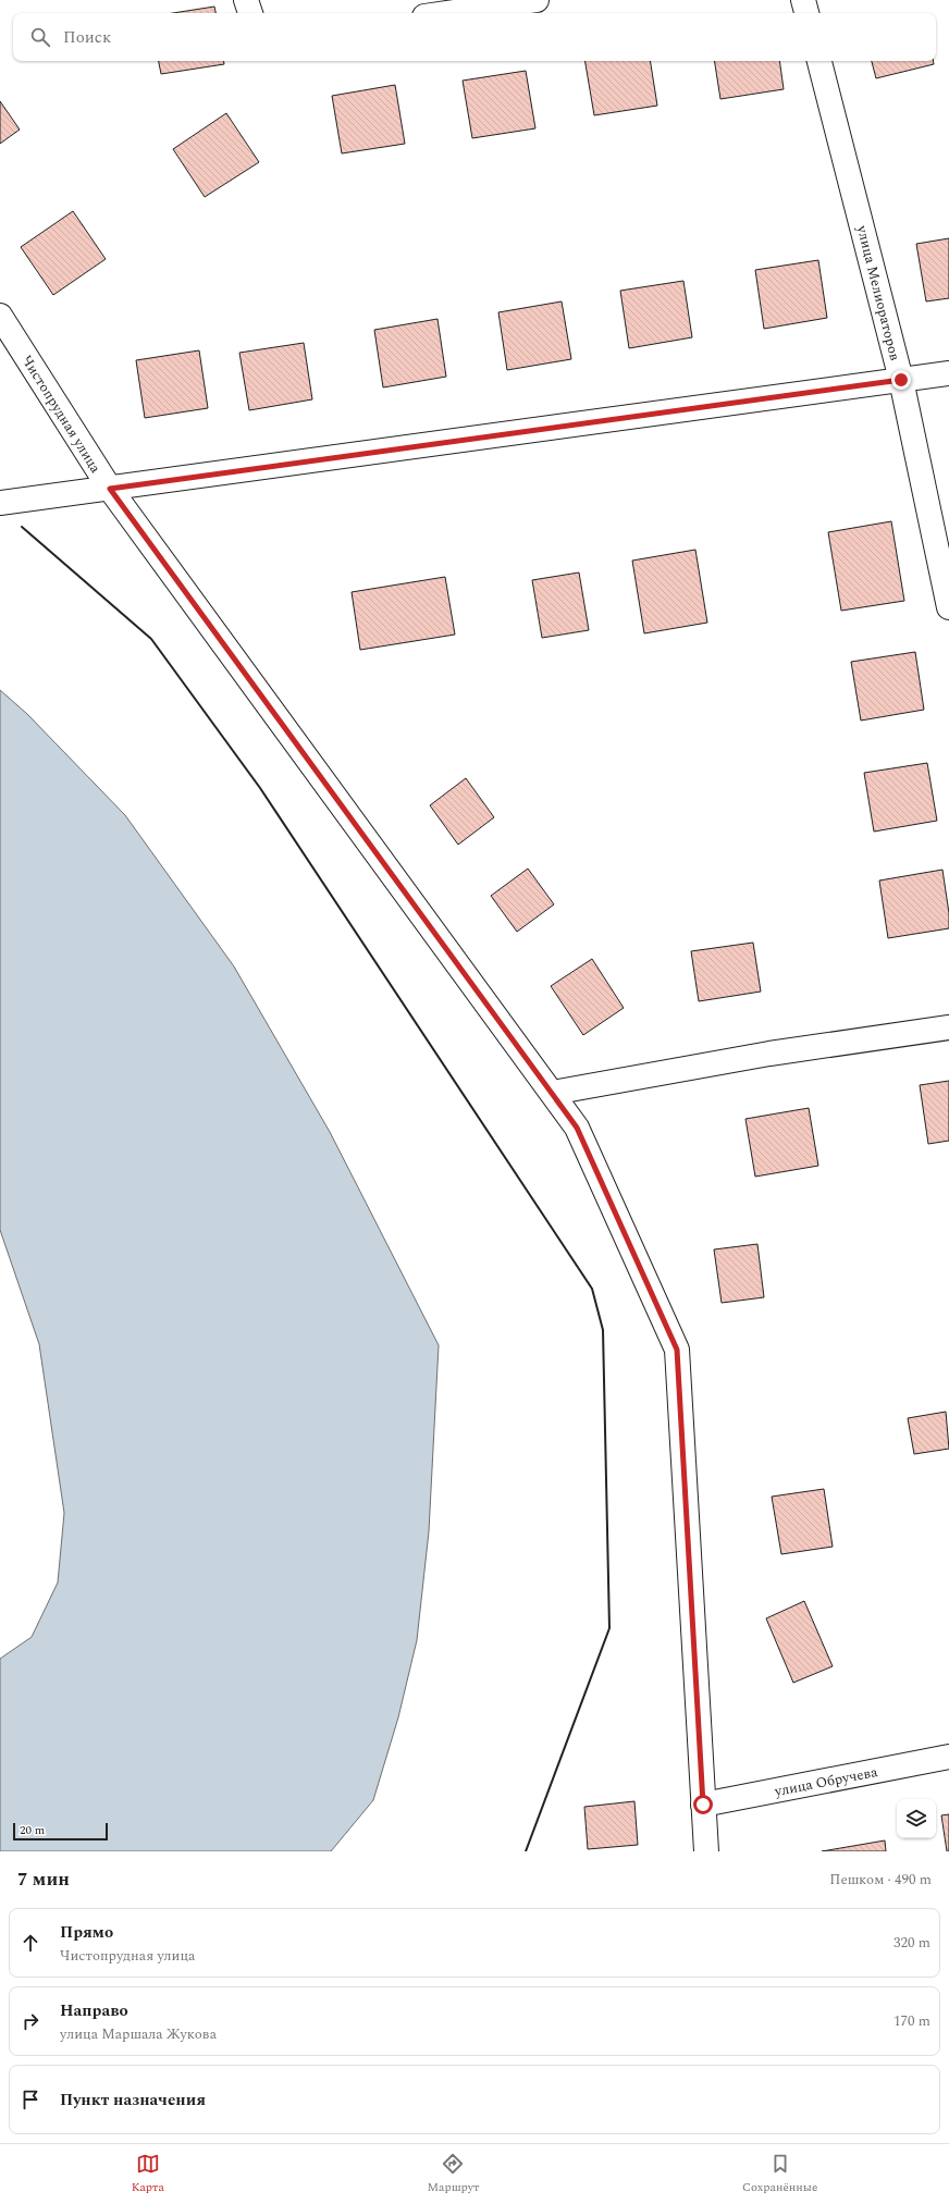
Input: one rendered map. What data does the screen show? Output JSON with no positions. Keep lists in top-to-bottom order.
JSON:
{
  "streets": {
    "street": ["улица Мелиораторов", "Чистопрудная улица", "улица Обручева"]
  },
  "crossings": [
    ["Чистопрудная улица", "улица Обручева"]
  ],
  "scale_bar": "20 m",
  "page": {
    "search": "Поиск",
    "scale": "20 m",
    "heading": ["7 мин", "Пешком · 490 m"],
    "list": [
      ["Прямо", "Чистопрудная улица", "320 m"],
      ["Направо", "улица Маршала Жукова", "170 m"],
      "Пункт назначения"
    ],
    "nav": ["Карта", "Маршрут", "Сохранённые"]
  }
}
